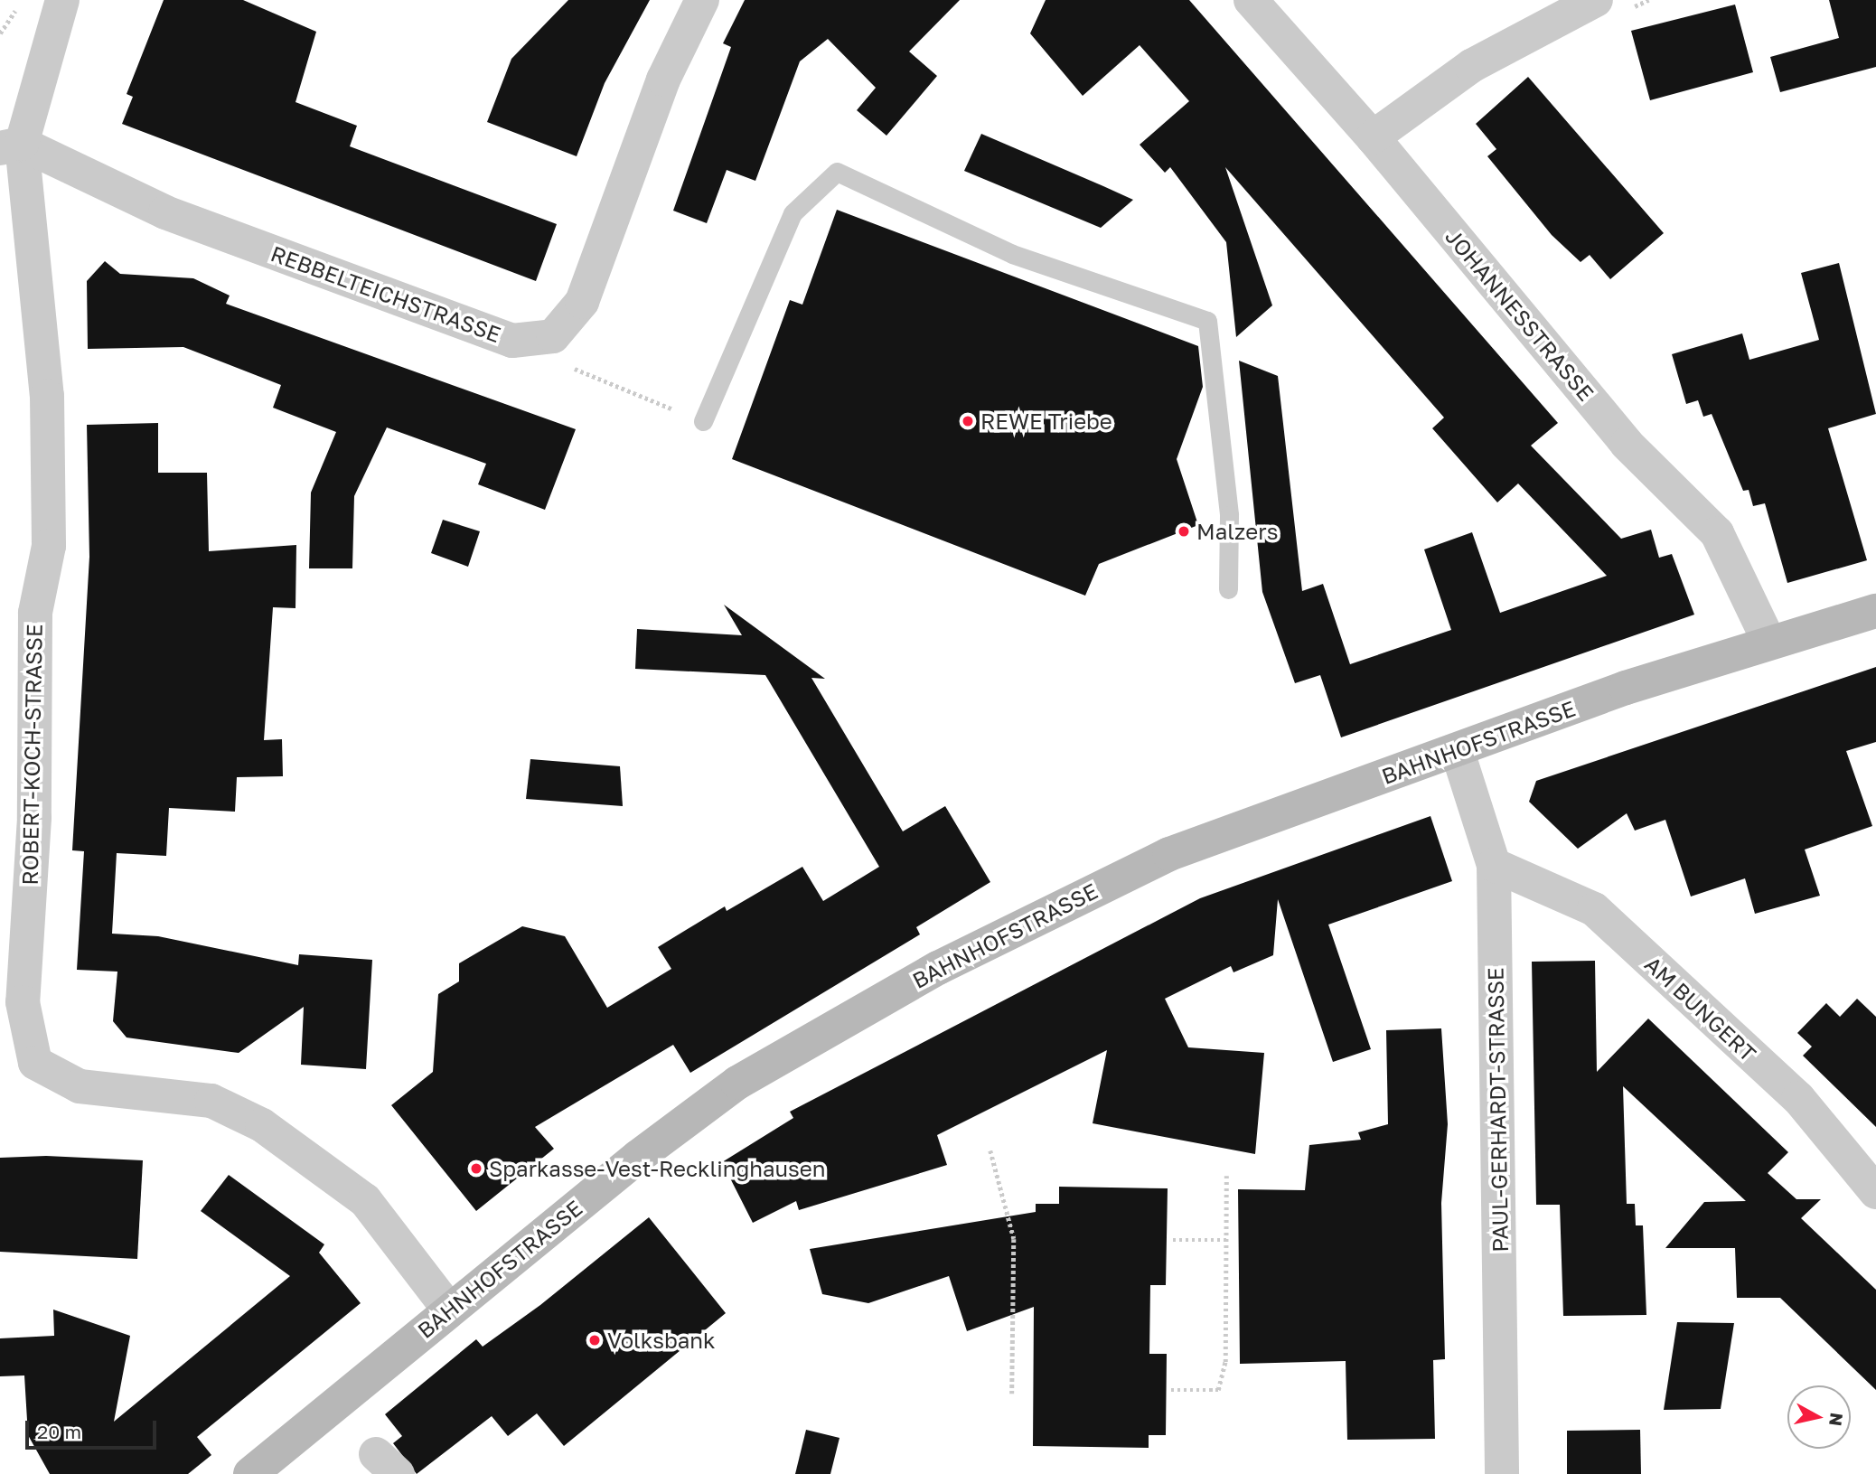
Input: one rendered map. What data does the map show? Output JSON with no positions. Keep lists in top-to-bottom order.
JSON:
{
  "streets": {
    "street": [
      "REBBELTEICHSTRASSE",
      "JOHANNESSTRASSE",
      "BAHNHOFSTRASSE",
      "ROBERT-KOCH-STRASSE",
      "AM BUNGERT",
      "PAUL-GERHARDT-STRASSE"
    ]
  },
  "crossings": [
    ["REBBELTEICHSTRASSE", "ROBERT-KOCH-STRASSE"],
    ["JOHANNESSTRASSE", "BAHNHOFSTRASSE"],
    ["BAHNHOFSTRASSE", "ROBERT-KOCH-STRASSE"],
    ["BAHNHOFSTRASSE", "PAUL-GERHARDT-STRASSE"],
    ["AM BUNGERT", "PAUL-GERHARDT-STRASSE"]
  ],
  "places": [
    "REWE Triebe",
    "Malzers",
    "Sparkasse-Vest-Recklinghausen",
    "Volksbank"
  ],
  "scale_bar": "20 m",
  "north": "right"
}
